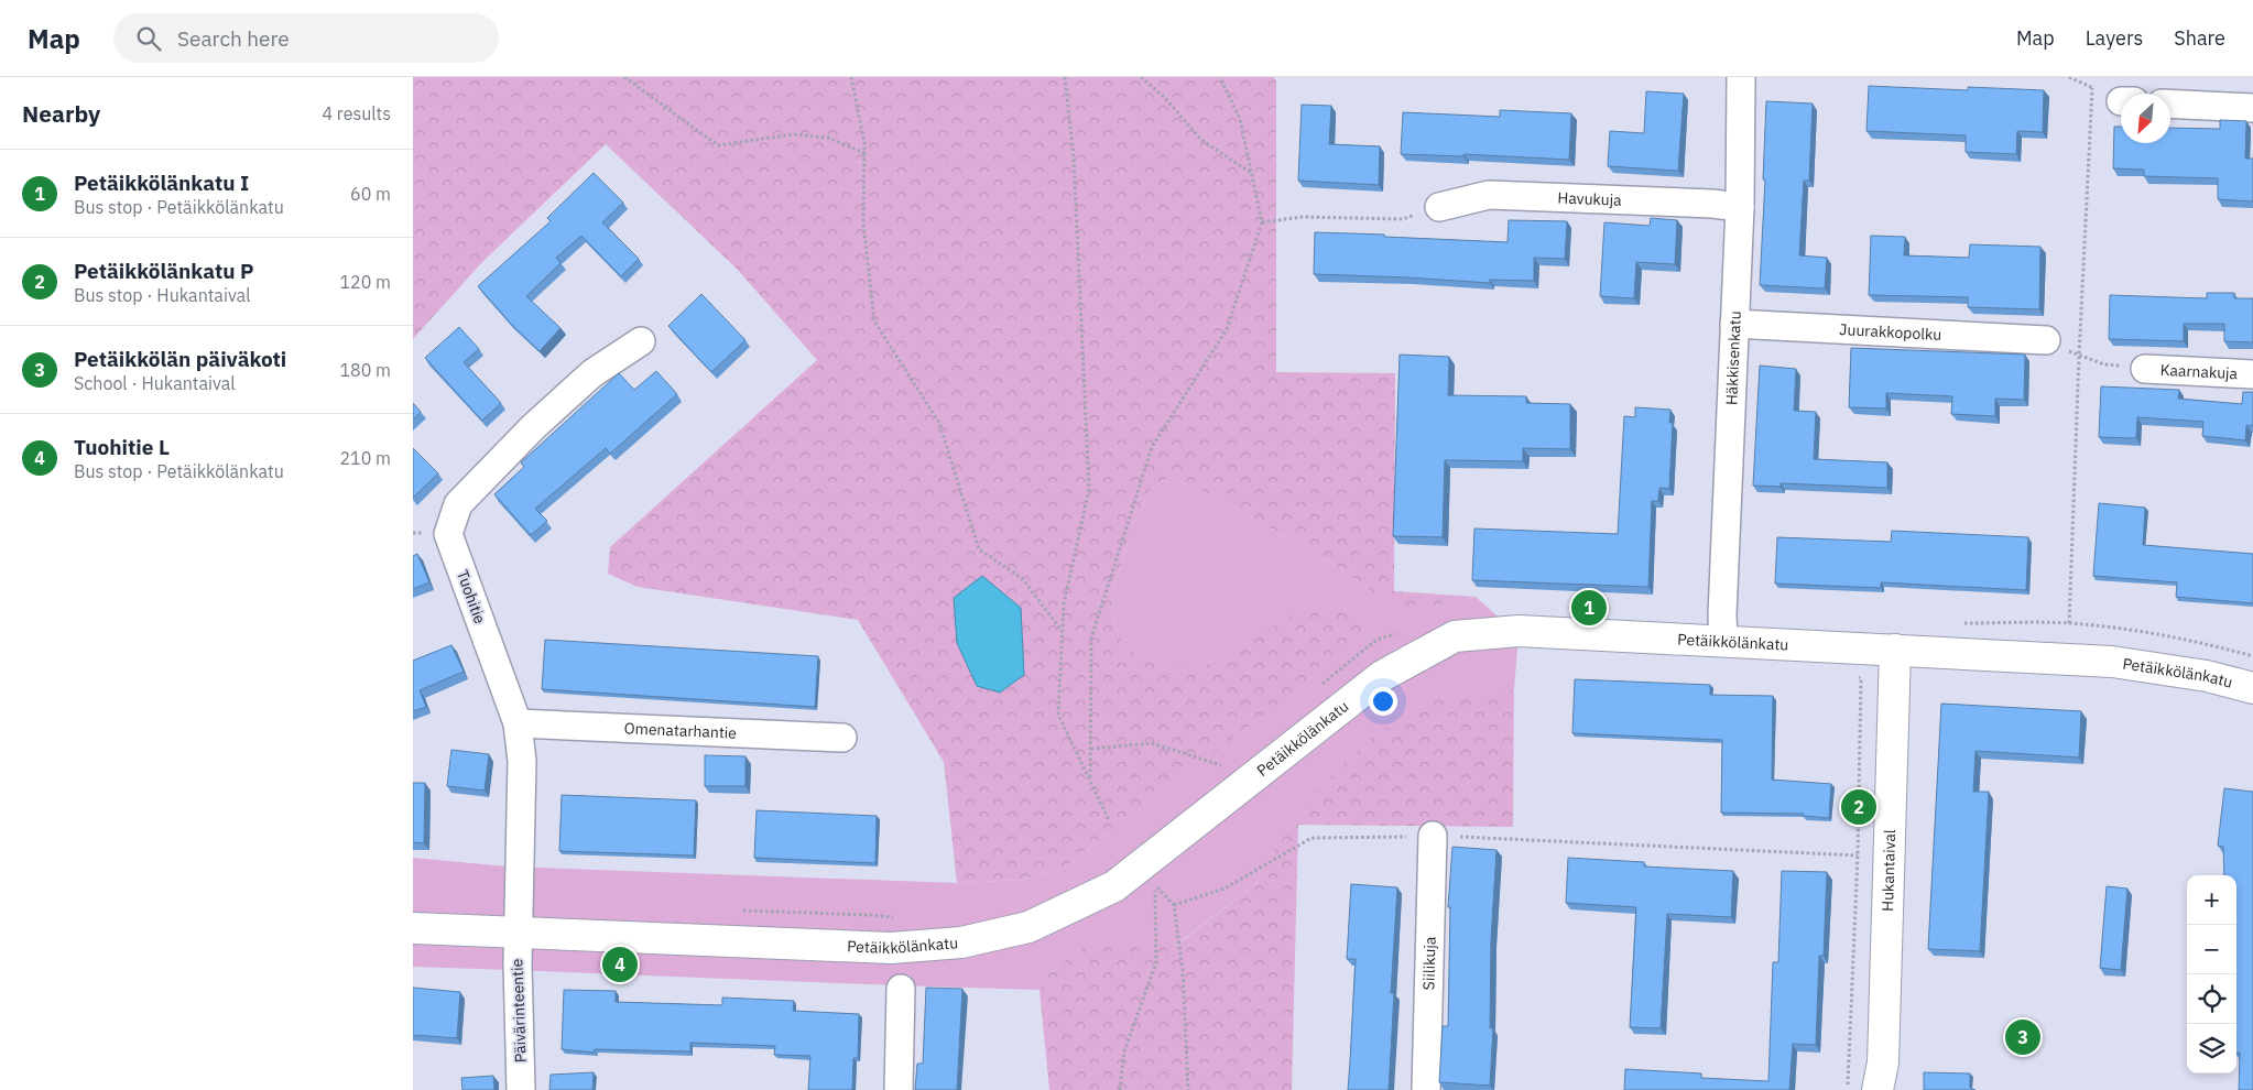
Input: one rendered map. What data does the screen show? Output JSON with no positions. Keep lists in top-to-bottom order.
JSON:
{
  "streets": {
    "street": [
      "Havukuja",
      "Juurakkopolku",
      "Häkkisenkatu",
      "Kaarnakuja",
      "Tuohitie",
      "Petäikkölänkatu",
      "Omenatarhantie",
      "Hukantaival",
      "Siilikuja",
      "Päivärinteentie"
    ]
  },
  "crossings": [
    ["Havukuja", "Häkkisenkatu"],
    ["Juurakkopolku", "Häkkisenkatu"],
    ["Häkkisenkatu", "Petäikkölänkatu"],
    ["Tuohitie", "Petäikkölänkatu"],
    ["Tuohitie", "Omenatarhantie"],
    ["Tuohitie", "Päivärinteentie"],
    ["Petäikkölänkatu", "Hukantaival"],
    ["Petäikkölänkatu", "Päivärinteentie"]
  ],
  "north": "bottom left",
  "page": {
    "header": "Map",
    "search": "Search here",
    "nav": ["Map", "Layers", "Share"],
    "heading": ["Nearby", "4 results"],
    "list": [
      {
        "mark": "1",
        "name": "Petäikkölänkatu I",
        "note": "Bus stop · Petäikkölänkatu",
        "value": "60 m"
      },
      {
        "mark": "2",
        "name": "Petäikkölänkatu P",
        "note": "Bus stop · Hukantaival",
        "value": "120 m"
      },
      {
        "mark": "3",
        "name": "Petäikkölän päiväkoti",
        "note": "School · Hukantaival",
        "value": "180 m"
      },
      {
        "mark": "4",
        "name": "Tuohitie L",
        "note": "Bus stop · Petäikkölänkatu",
        "value": "210 m"
      }
    ],
    "pins": [
      "1",
      "2",
      "4",
      "3"
    ],
    "map_buttons": ["+", "−"]
  }
}
